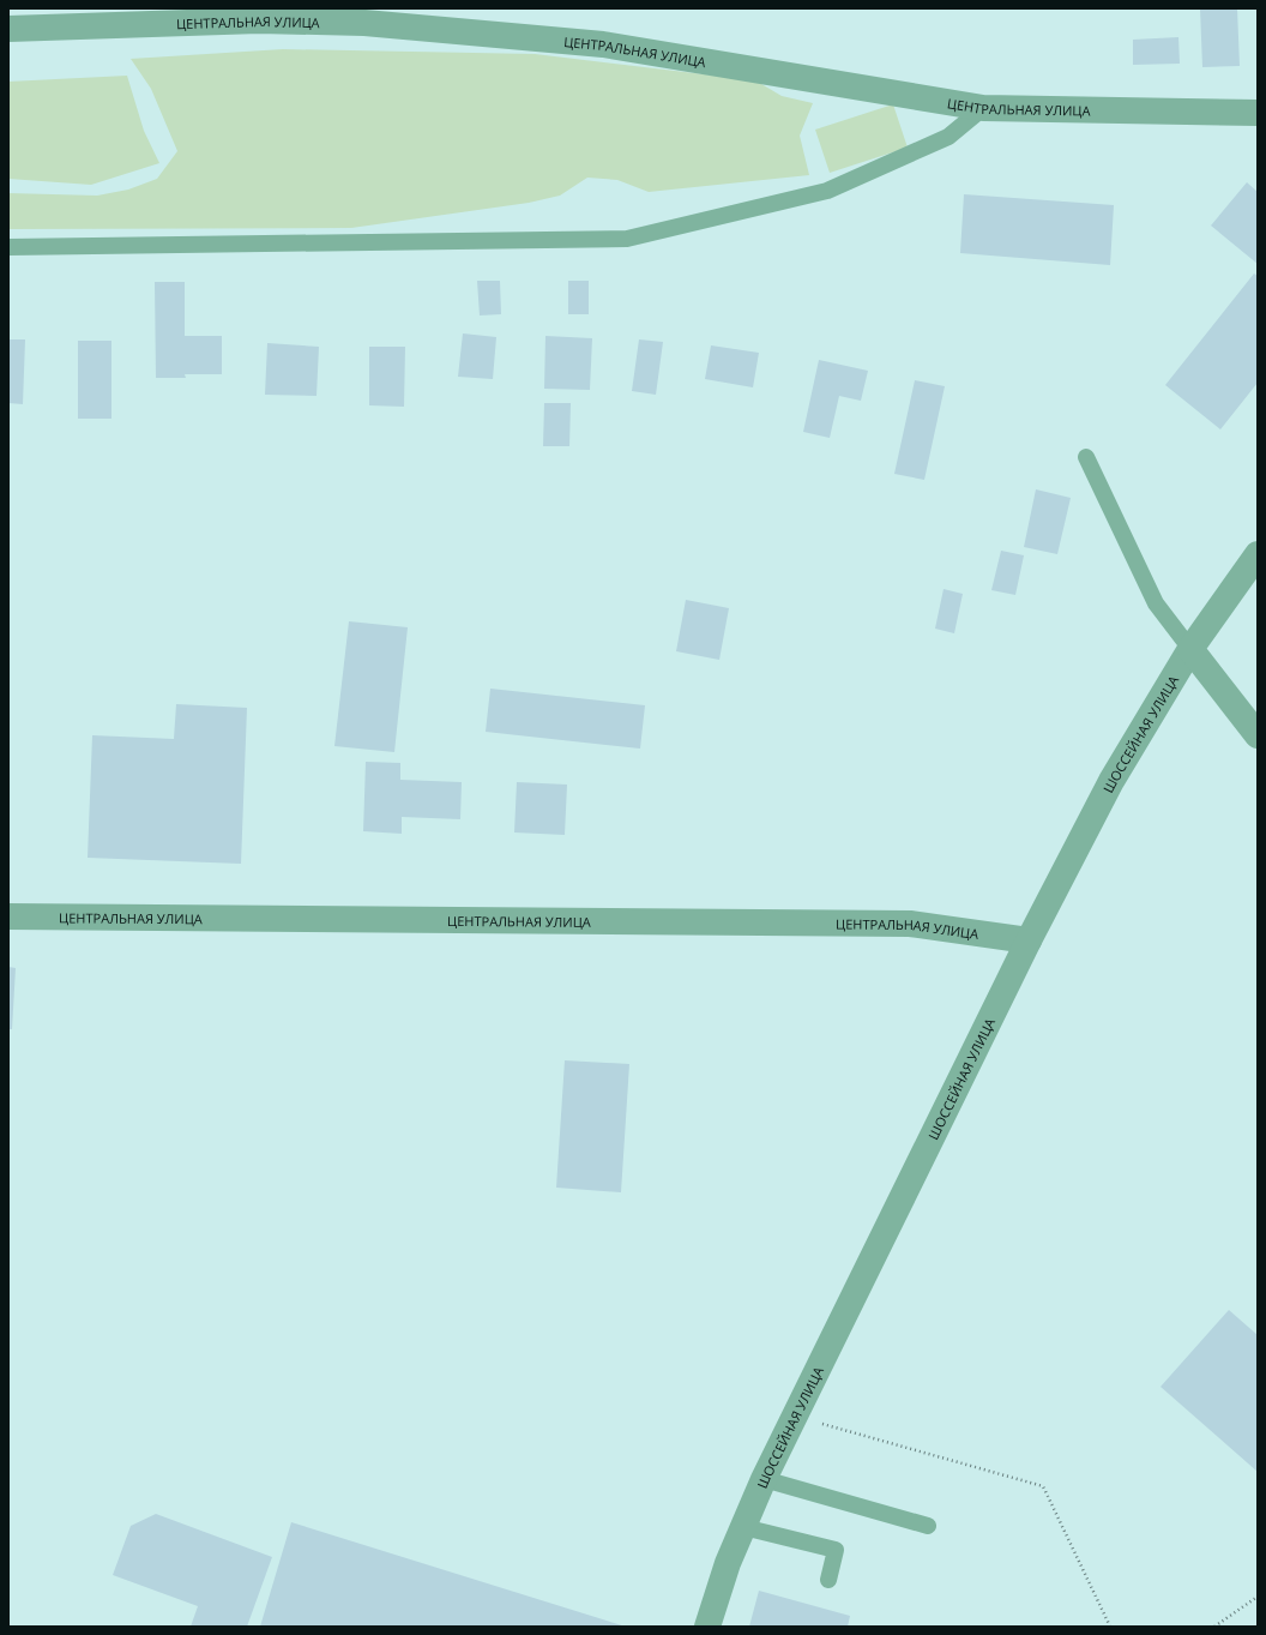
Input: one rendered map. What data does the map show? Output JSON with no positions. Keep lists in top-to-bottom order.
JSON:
{
  "streets": {
    "street": ["ЦЕНТРАЛЬНАЯ УЛИЦА", "ШОССЕЙНАЯ УЛИЦА"]
  },
  "crossings": [
    ["ЦЕНТРАЛЬНАЯ УЛИЦА", "ШОССЕЙНАЯ УЛИЦА"]
  ]
}
